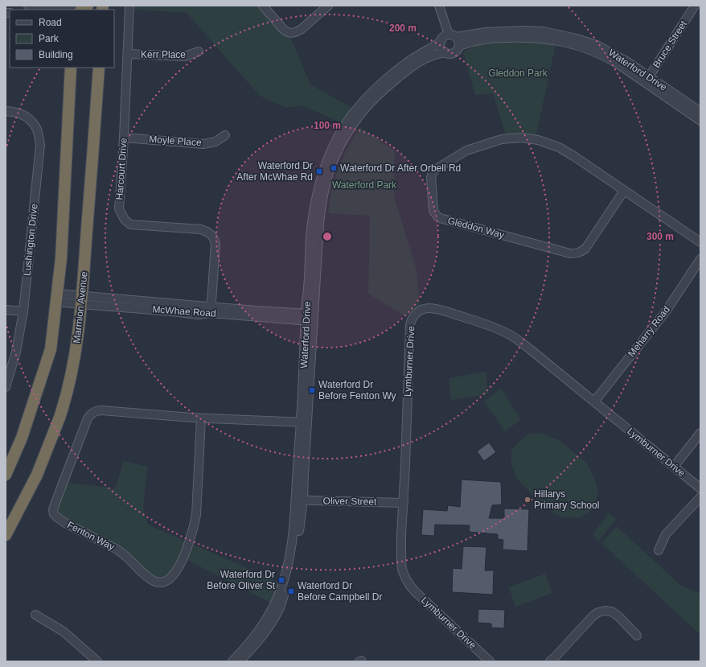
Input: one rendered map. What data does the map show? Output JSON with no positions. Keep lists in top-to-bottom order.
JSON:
{
  "streets": {
    "highway": ["Marmion Avenue"],
    "street": [
      "Bruce Street",
      "Kerr Place",
      "Waterford Drive",
      "Moyle Place",
      "Harcourt Drive",
      "Gleddon Way",
      "Lushington Drive",
      "McWhae Road",
      "Meharry Road",
      "Lymburner Drive",
      "Oliver Street",
      "Fenton Way"
    ]
  },
  "crossings": [
    ["Bruce Street", "Waterford Drive"],
    ["Kerr Place", "Harcourt Drive"],
    ["Waterford Drive", "McWhae Road"],
    ["Waterford Drive", "Oliver Street"],
    ["Waterford Drive", "Fenton Way"],
    ["Moyle Place", "Harcourt Drive"],
    ["Harcourt Drive", "McWhae Road"],
    ["Marmion Avenue", "McWhae Road"],
    ["Meharry Road", "Lymburner Drive"],
    ["Lymburner Drive", "Oliver Street"]
  ],
  "parks": ["Gleddon Park", "Waterford Park"],
  "places": {
    "transit": [
      "Waterford Dr After Orbell Rd",
      "Waterford Dr After McWhae Rd",
      "Waterford Dr Before Fenton Wy",
      "Waterford Dr Before Oliver St",
      "Waterford Dr Before Campbell Dr"
    ],
    "other": ["Hillarys Primary School"]
  },
  "legend": ["Road", "Park", "Building"],
  "rings": ["200 m", "100 m", "300 m"]
}
